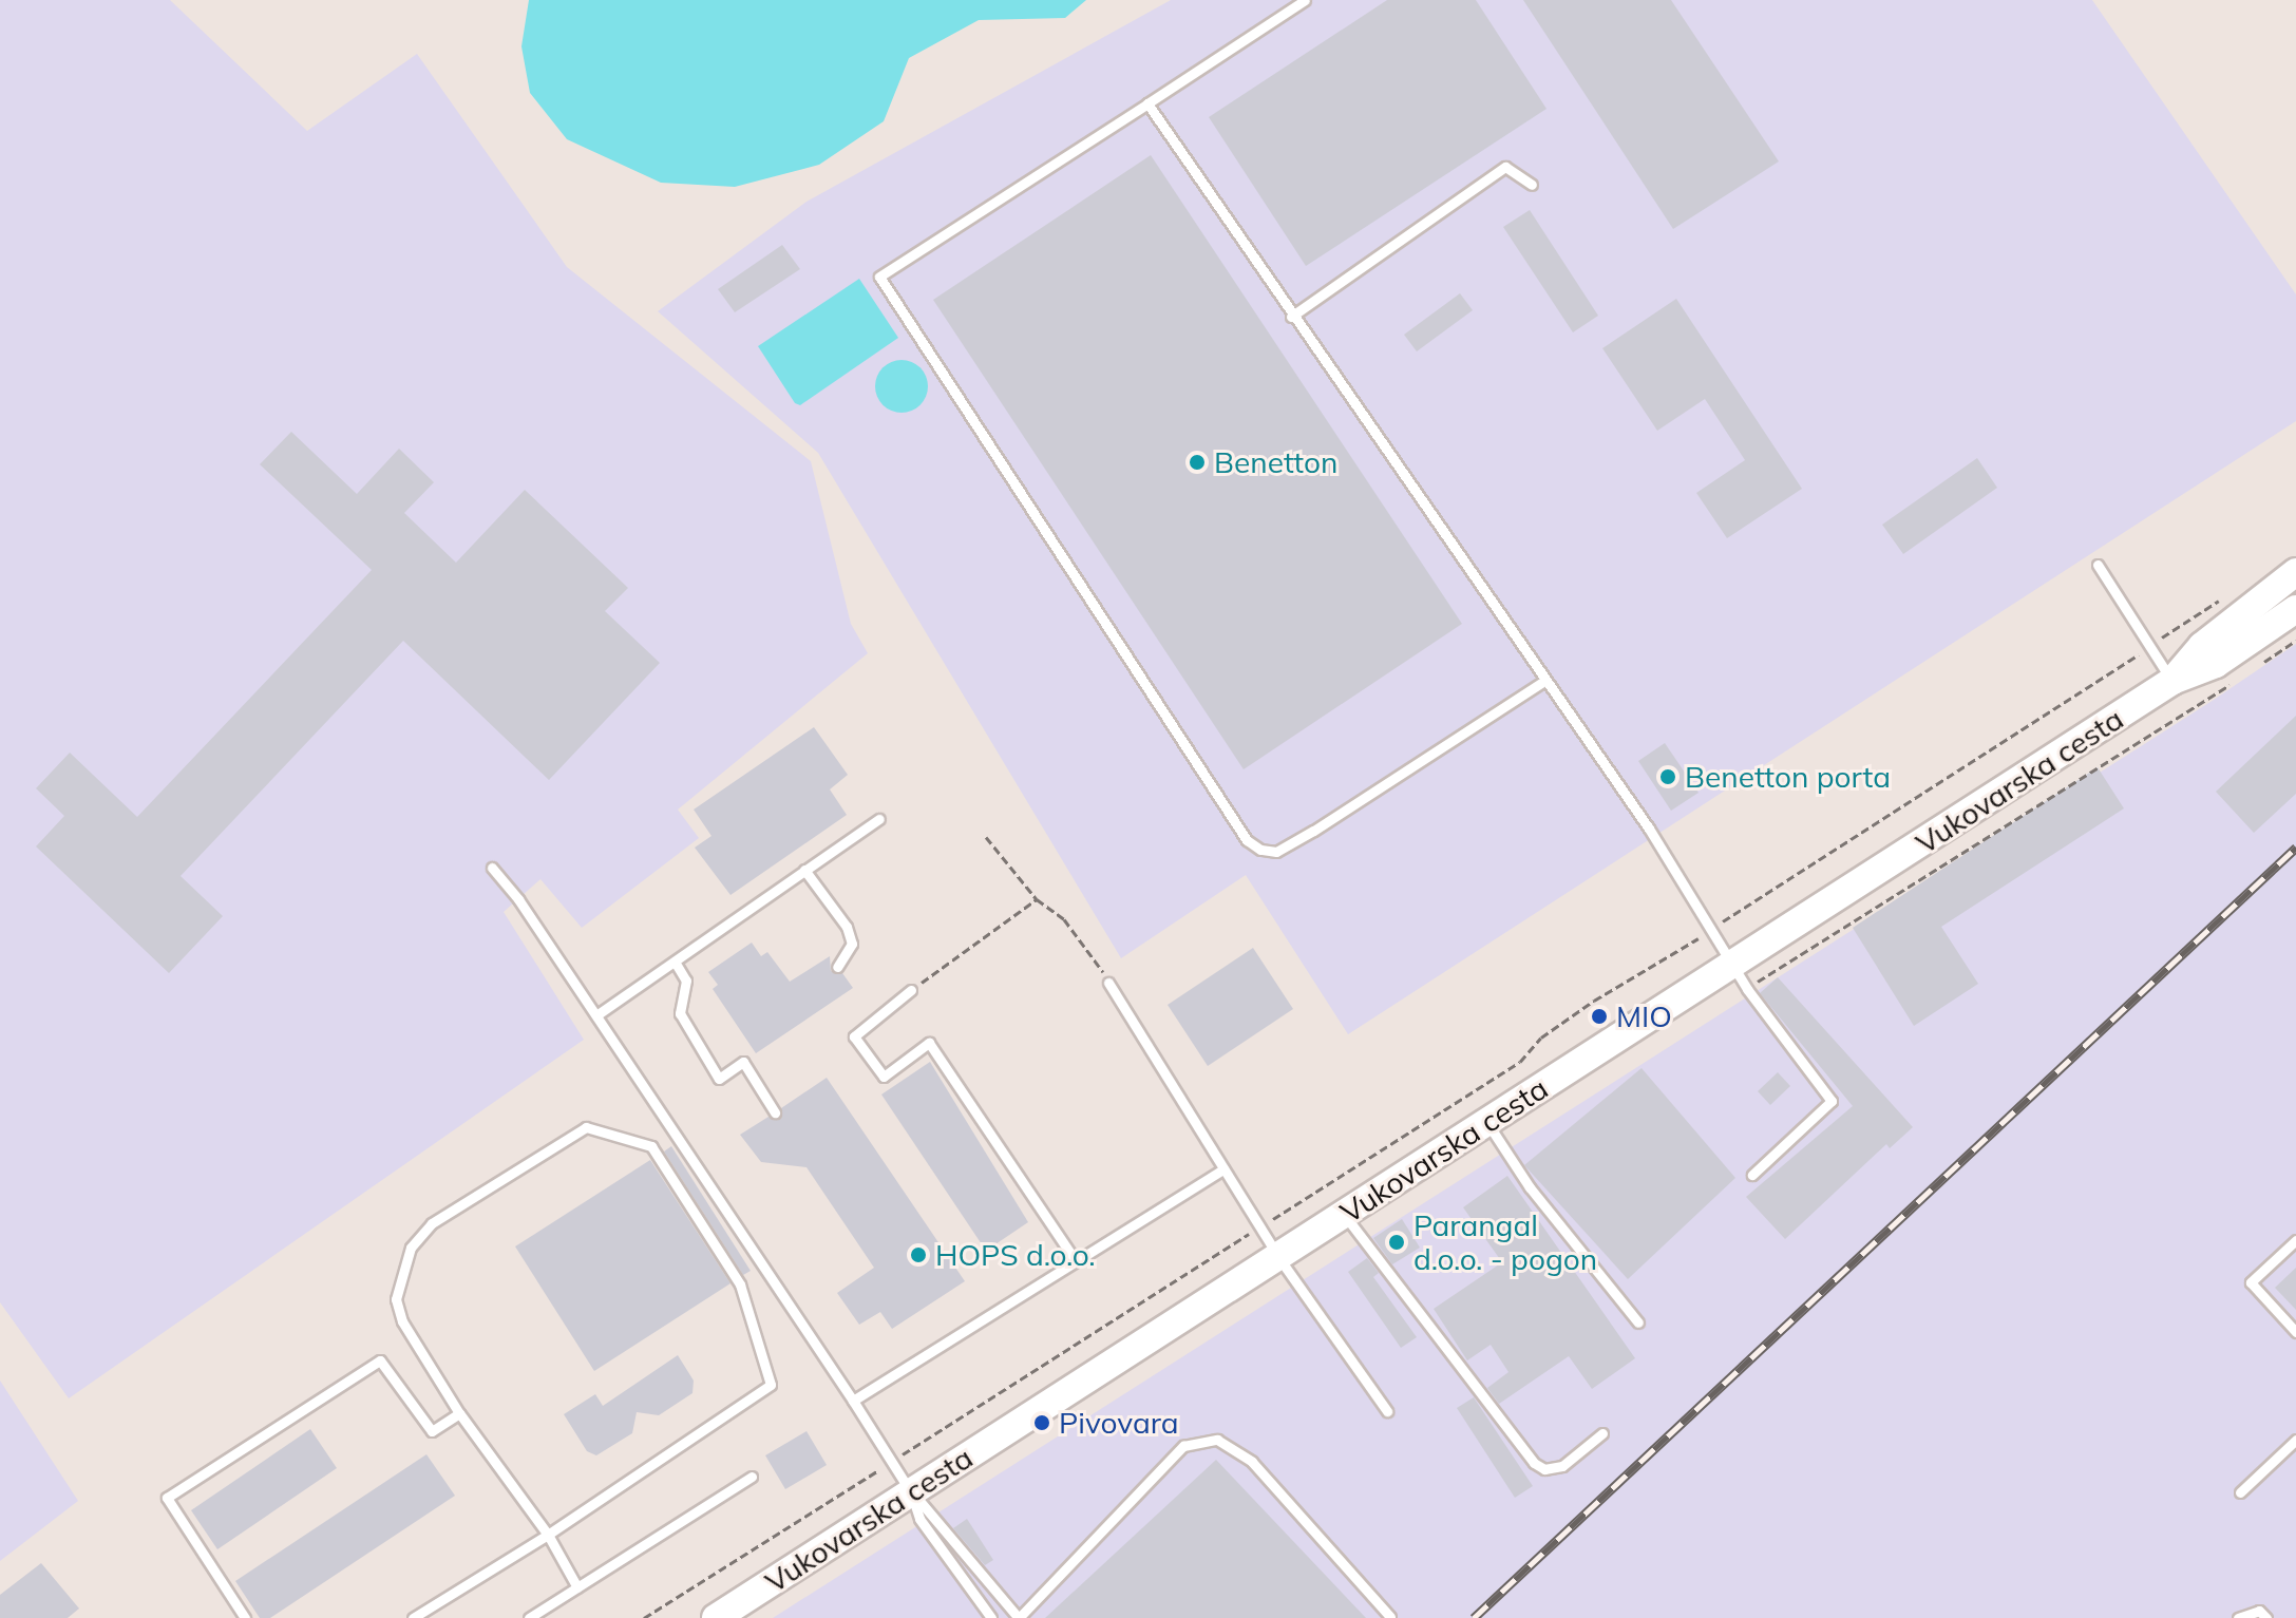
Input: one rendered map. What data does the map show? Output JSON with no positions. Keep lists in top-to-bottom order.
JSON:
{
  "streets": {
    "main road": ["Vukovarska cesta"]
  },
  "places": [
    "Benetton",
    "Benetton porta",
    "MIO",
    "Parangal d.o.o. - pogon",
    "HOPS d.o.o.",
    "Pivovara"
  ]
}
